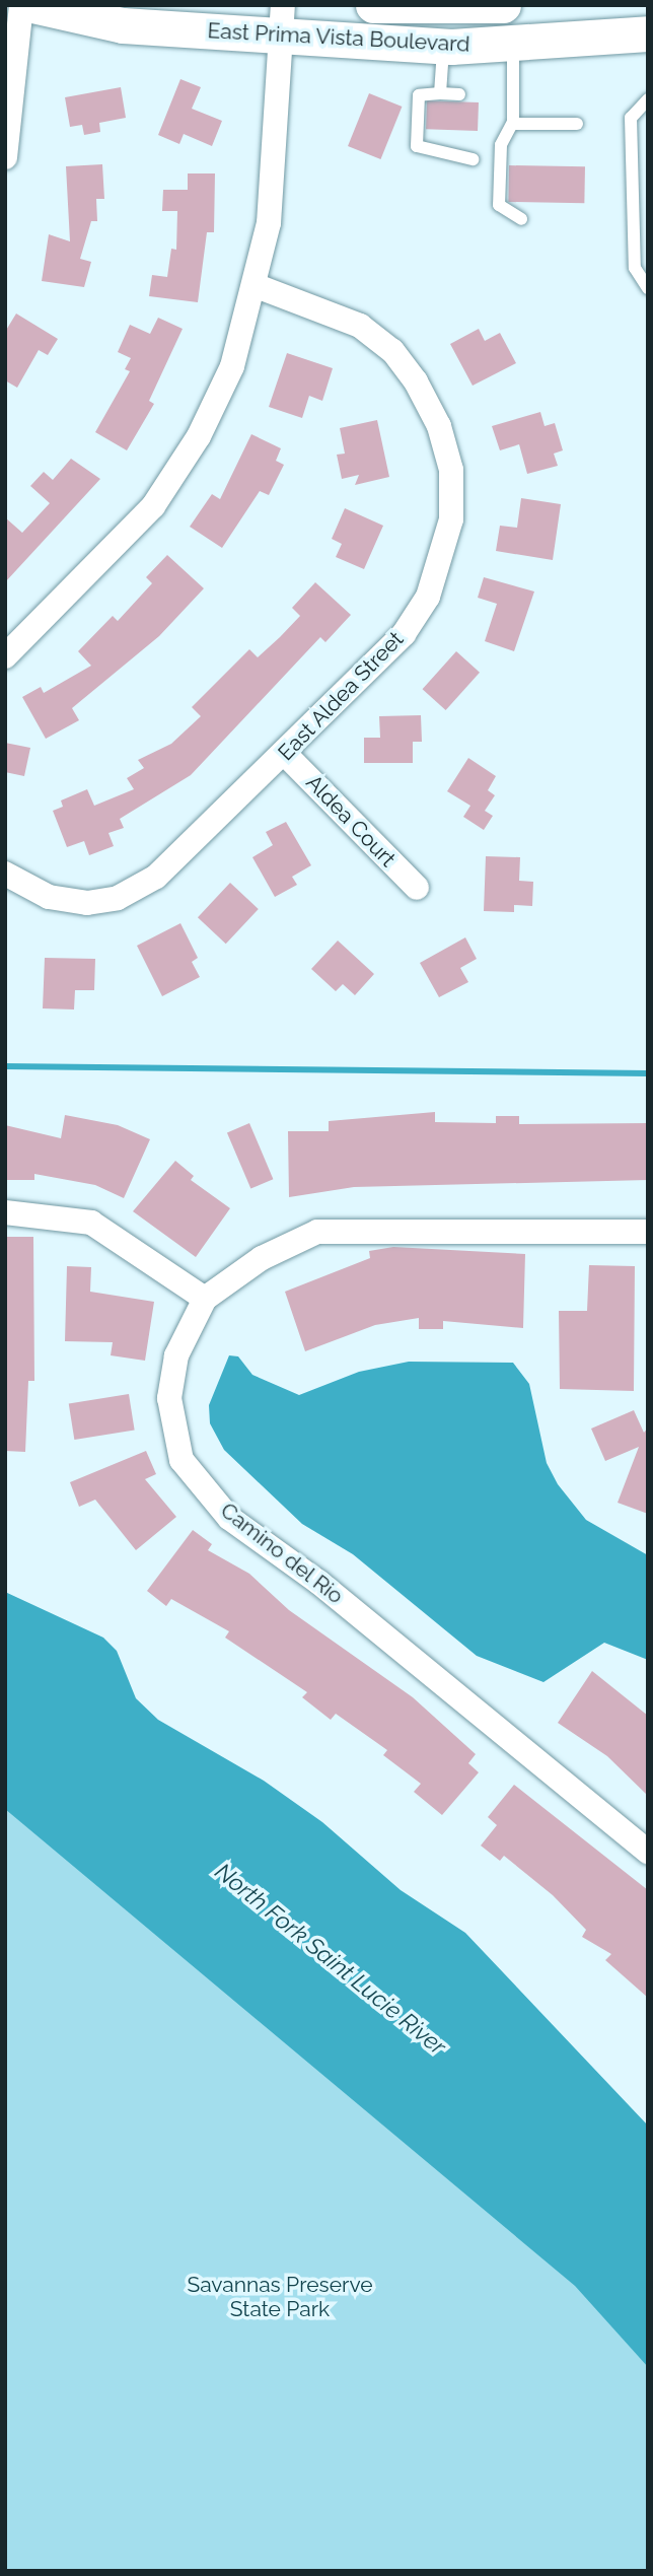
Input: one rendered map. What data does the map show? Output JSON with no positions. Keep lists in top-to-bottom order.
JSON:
{
  "streets": {
    "main road": ["East Prima Vista Boulevard"],
    "street": ["East Aldea Street", "Aldea Court", "Camino del Rio"]
  },
  "crossings": [
    ["East Aldea Street", "Aldea Court"]
  ],
  "water": ["North Fork Saint Lucie River"],
  "parks": ["Savannas Preserve State Park"]
}
